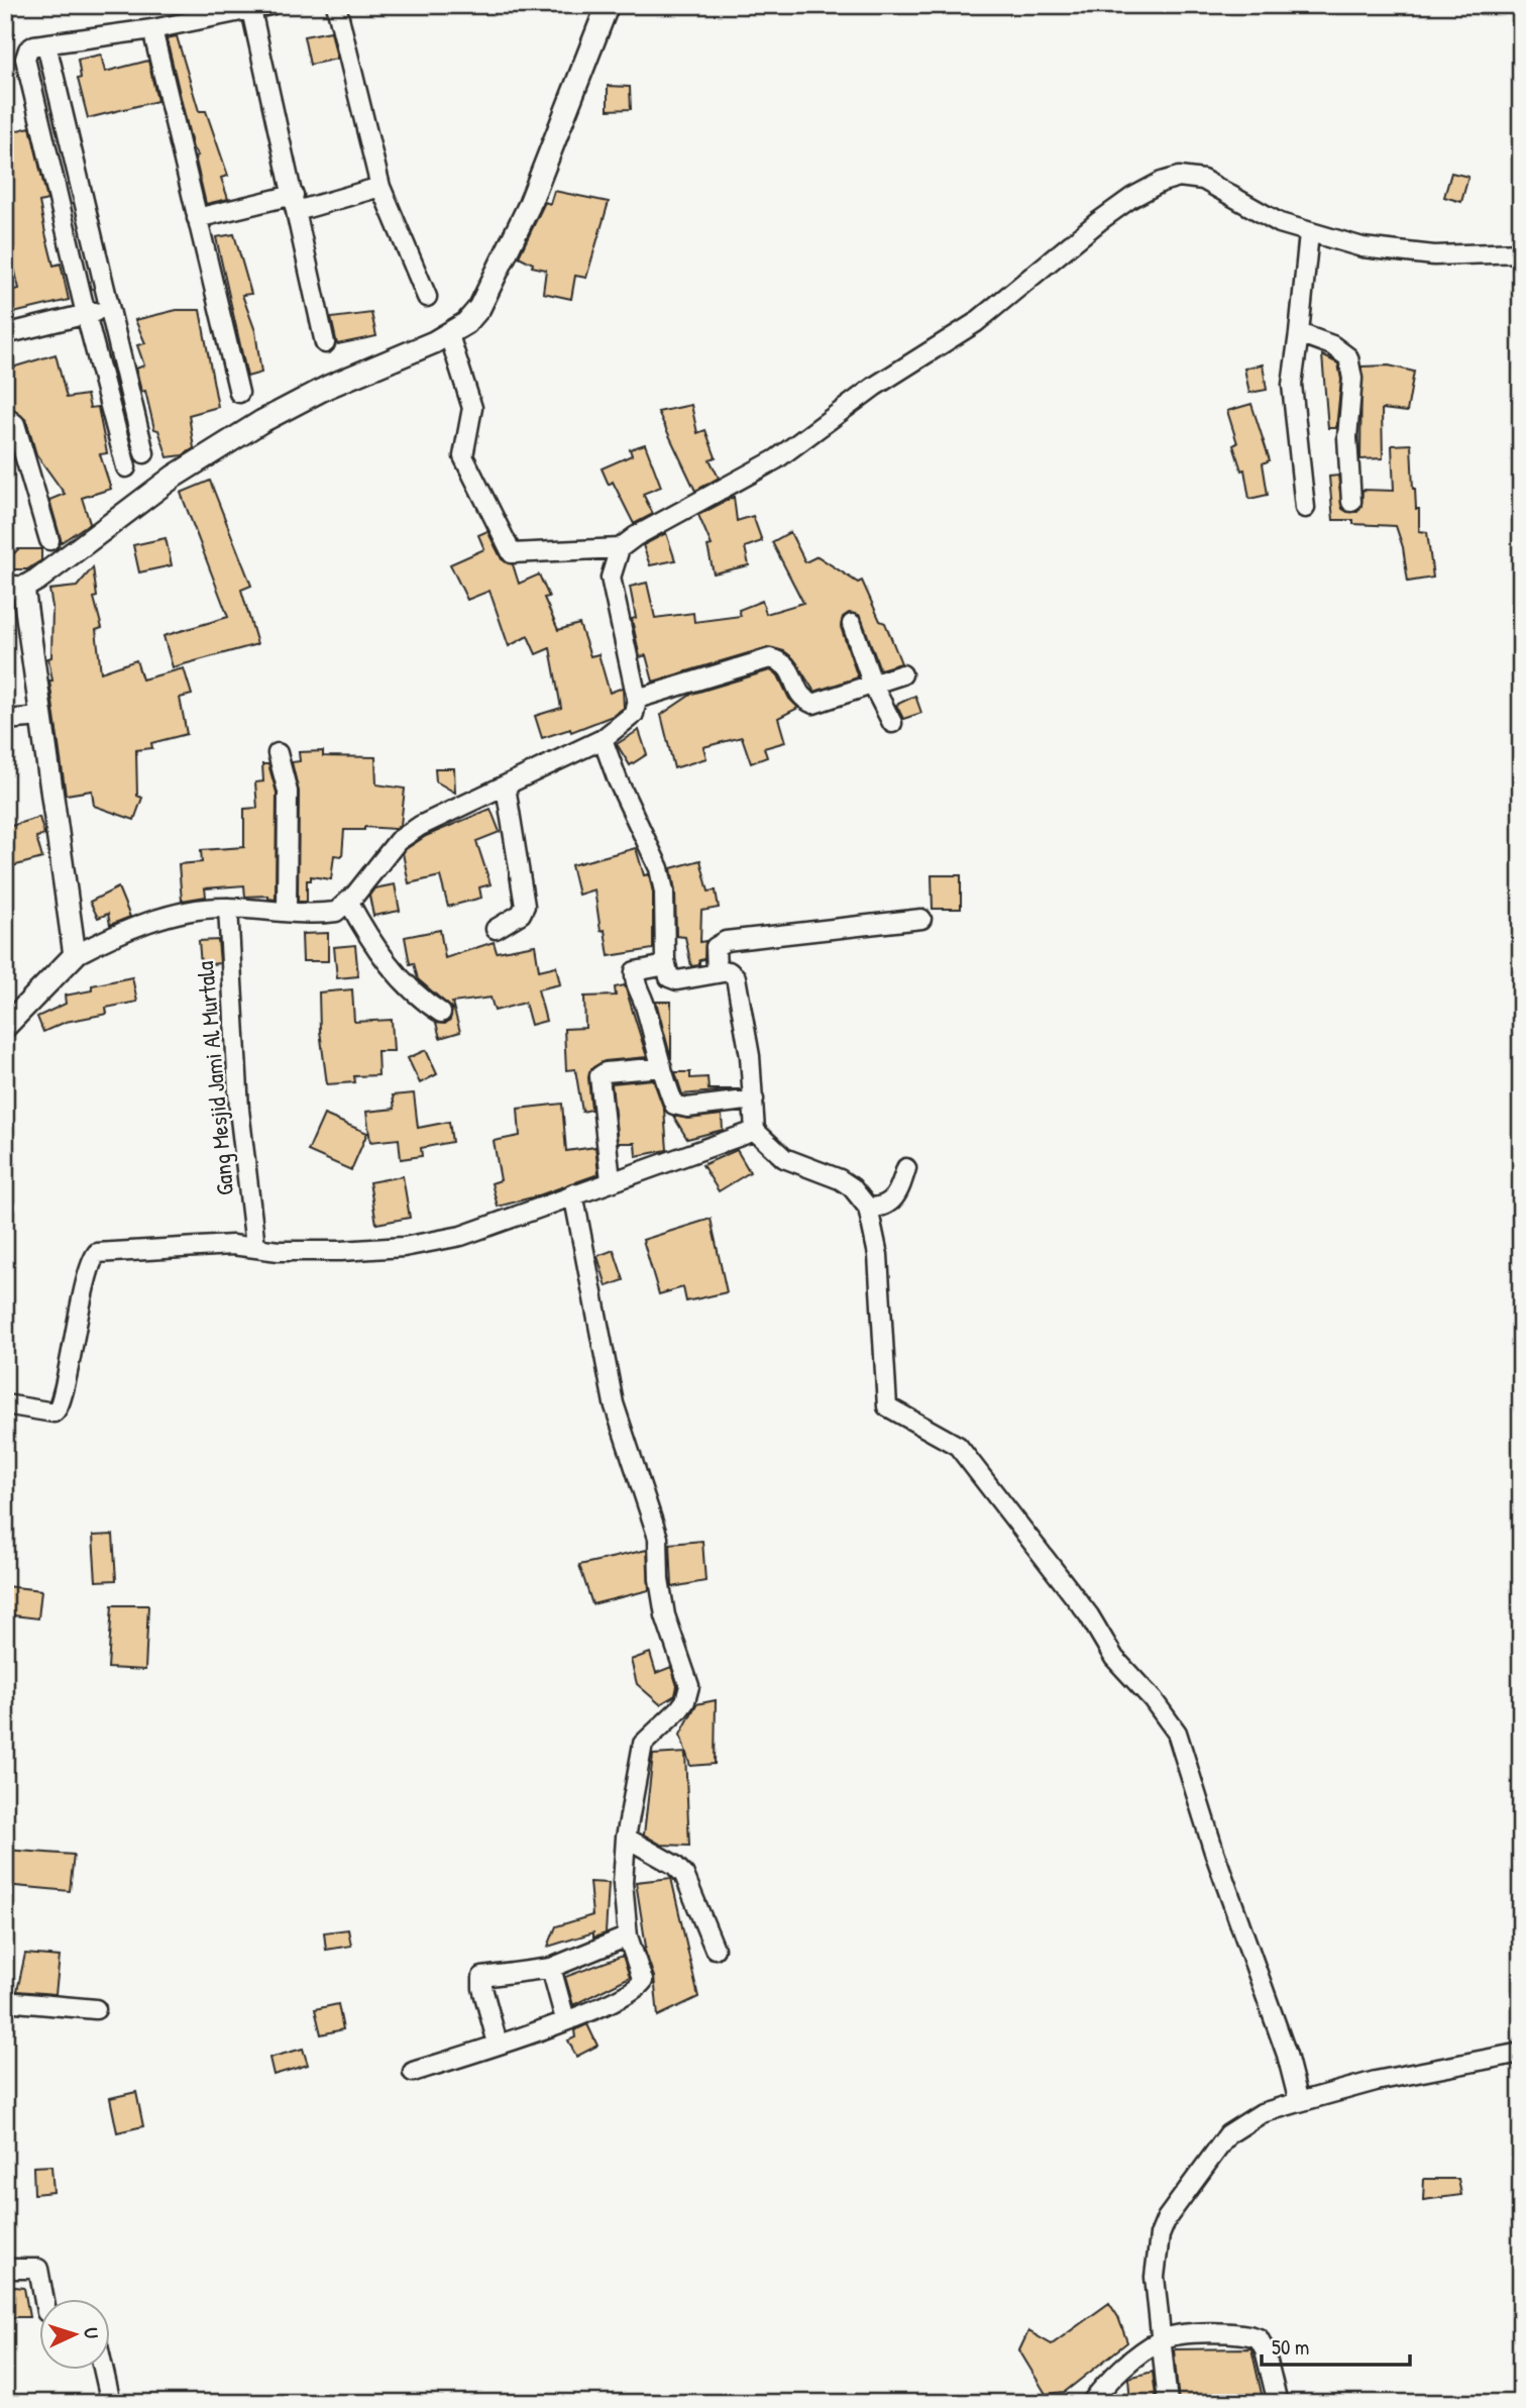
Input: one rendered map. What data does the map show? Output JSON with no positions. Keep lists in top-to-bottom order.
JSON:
{
  "streets": {
    "street": ["Gang Mesjid Jami Al Murtala"]
  },
  "scale_bar": "50 m",
  "north": "right"
}
